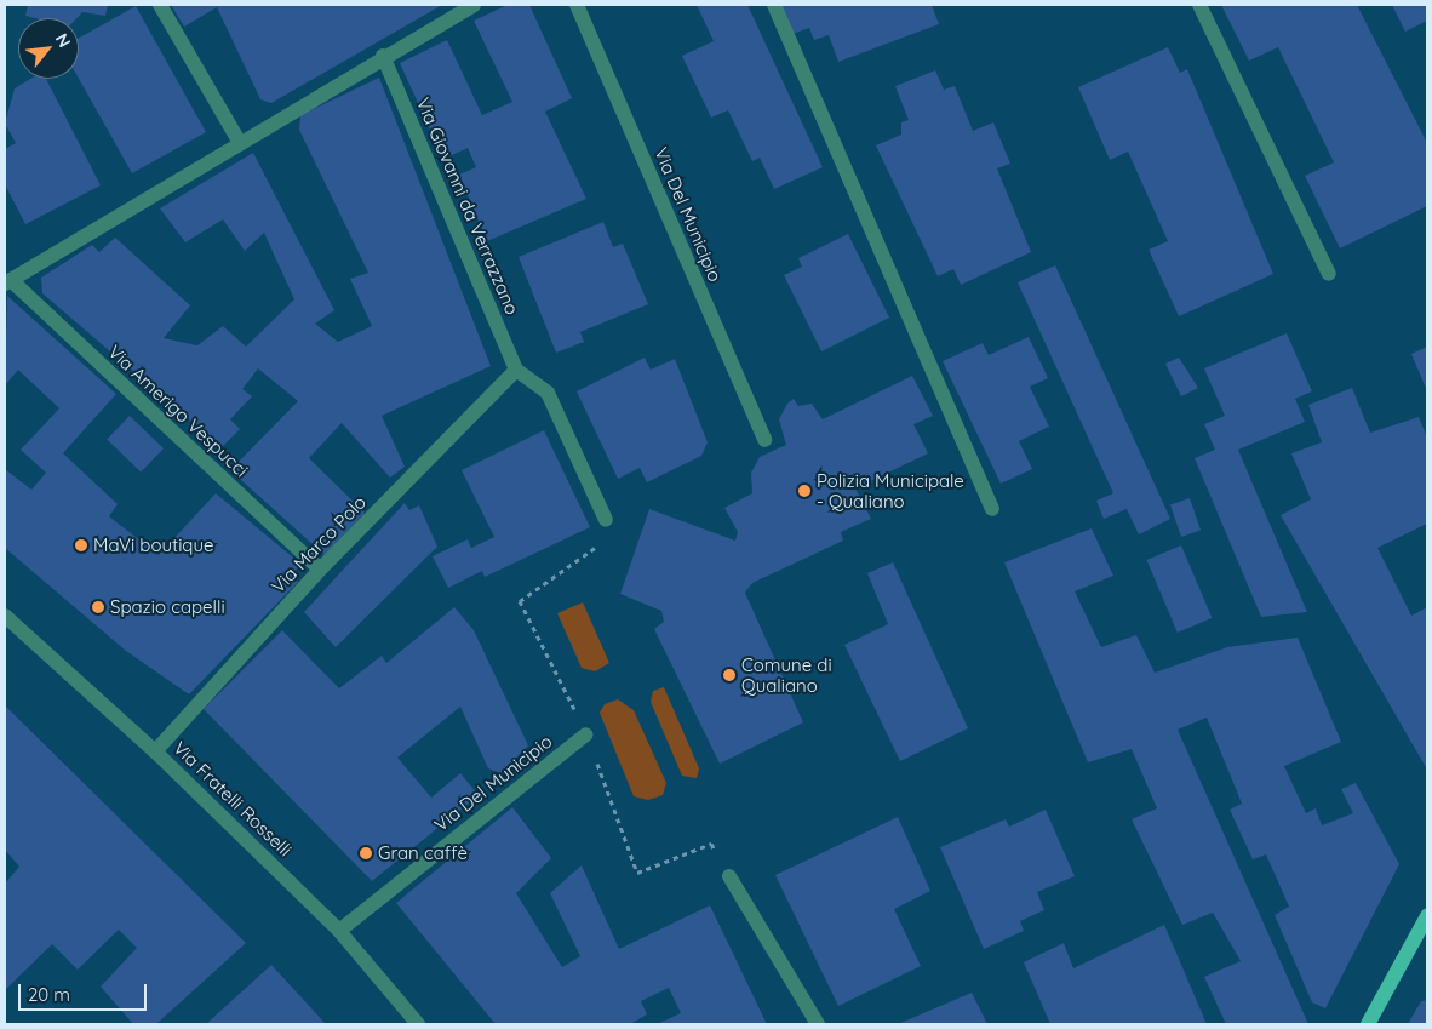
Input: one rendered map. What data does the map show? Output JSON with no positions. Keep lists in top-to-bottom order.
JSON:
{
  "streets": {
    "street": [
      "Via Giovanni da Verrazzano",
      "Via Del Municipio",
      "Via Amerigo Vespucci",
      "Via Marco Polo",
      "Via Fratelli Rosselli"
    ]
  },
  "crossings": [
    ["Via Giovanni da Verrazzano", "Via Marco Polo"],
    ["Via Del Municipio", "Via Fratelli Rosselli"],
    ["Via Amerigo Vespucci", "Via Marco Polo"],
    ["Via Marco Polo", "Via Fratelli Rosselli"]
  ],
  "places": [
    "Polizia Municipale - Qualiano",
    "MaVi boutique",
    "Spazio capelli",
    "Comune di Qualiano",
    "Gran caffè"
  ],
  "scale_bar": "20 m",
  "north": "top right"
}
